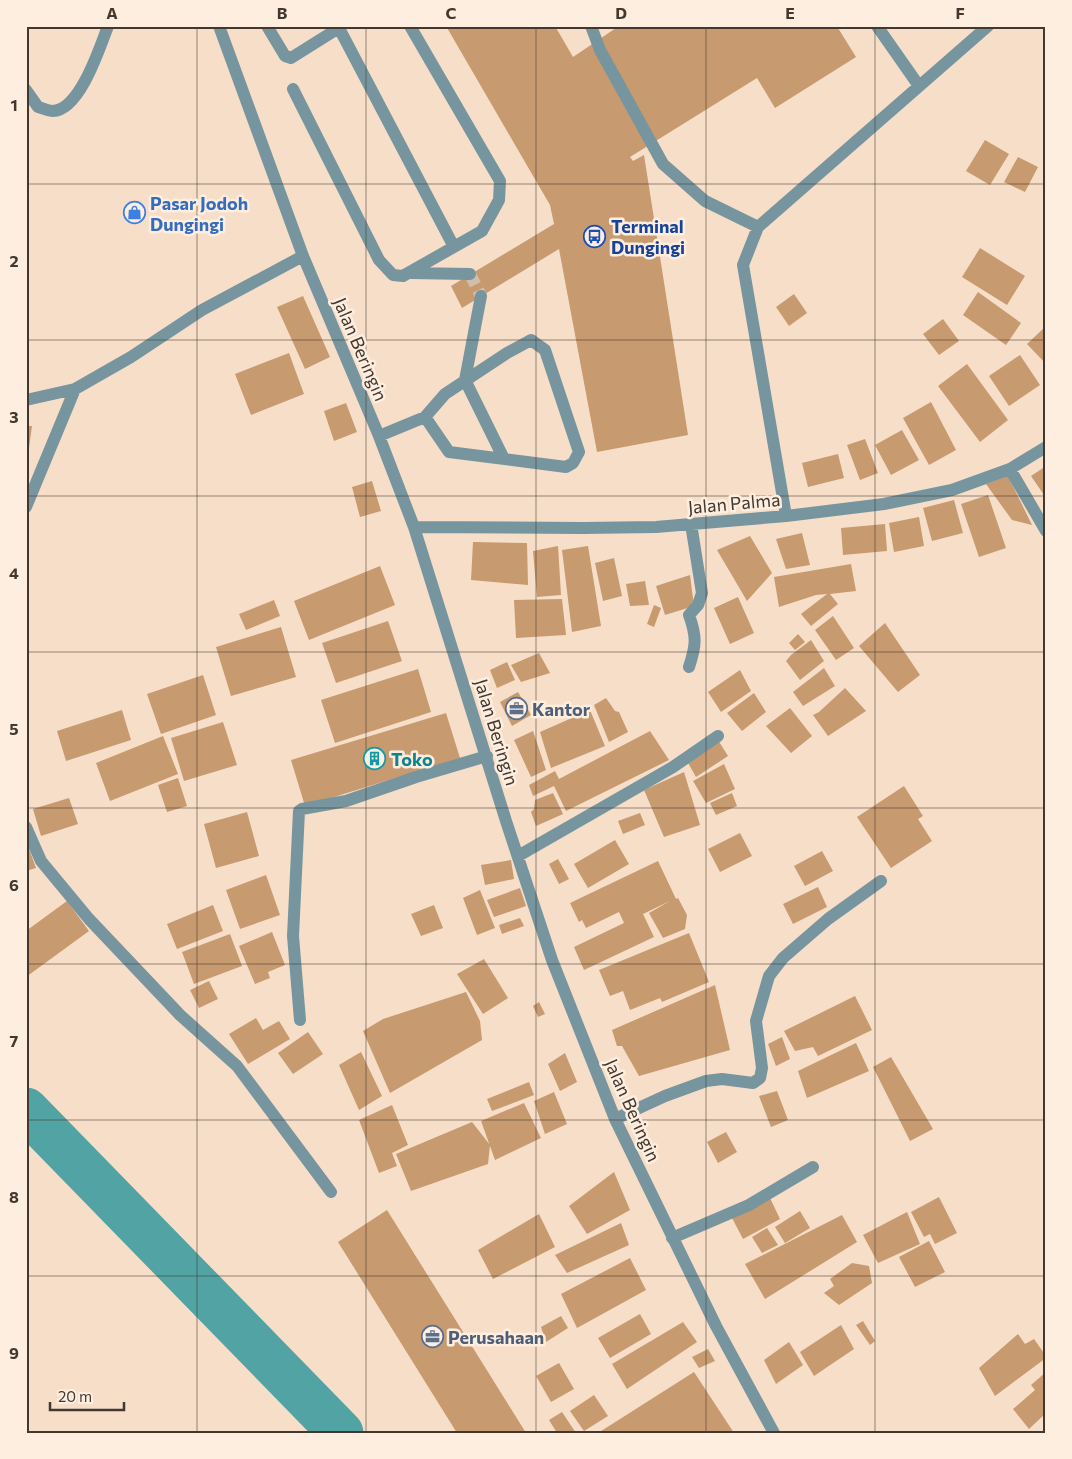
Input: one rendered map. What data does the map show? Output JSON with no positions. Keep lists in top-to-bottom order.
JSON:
{
  "streets": {
    "street": ["Jalan Beringin", "Jalan Palma"]
  },
  "crossings": [
    ["Jalan Beringin", "Jalan Palma"]
  ],
  "places": {
    "shop": ["Pasar Jodoh Dungingi"],
    "bus stop": ["Terminal Dungingi"],
    "office": ["Kantor", "Perusahaan"],
    "building": ["Toko"]
  },
  "scale_bar": "20 m",
  "grid": {
    "columns": [
      "A",
      "B",
      "C",
      "D",
      "E",
      "F"
    ],
    "rows": [
      "1",
      "2",
      "3",
      "4",
      "5",
      "6",
      "7",
      "8",
      "9"
    ]
  }
}
